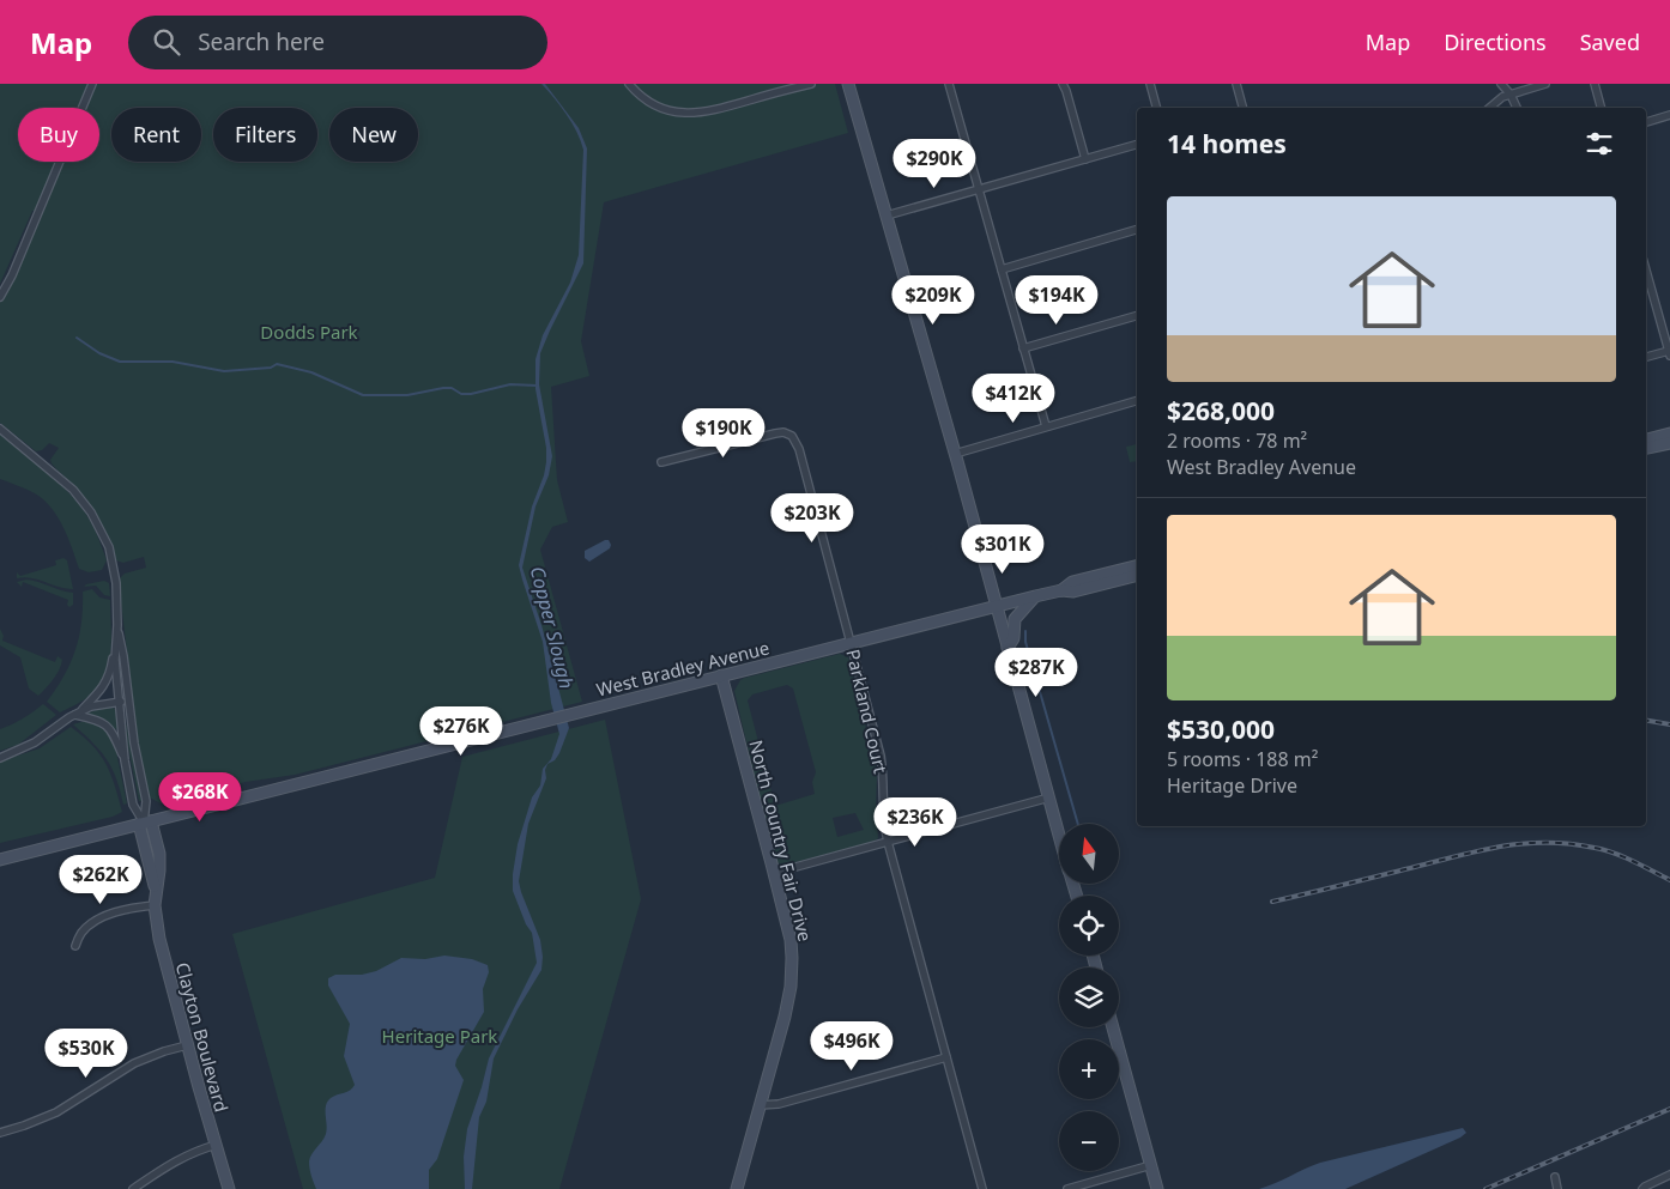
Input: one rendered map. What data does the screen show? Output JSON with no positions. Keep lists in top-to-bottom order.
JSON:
{
  "streets": {
    "main road": ["West Bradley Avenue", "North Country Fair Drive", "Clayton Boulevard"],
    "street": ["Parkland Court"]
  },
  "crossings": [
    ["West Bradley Avenue", "Parkland Court"],
    ["West Bradley Avenue", "North Country Fair Drive"],
    ["West Bradley Avenue", "Clayton Boulevard"]
  ],
  "water": ["Copper Slough"],
  "parks": ["Dodds Park", "Heritage Park"],
  "north": "top",
  "page": {
    "header": "Map",
    "search": "Search here",
    "nav": ["Map", "Directions", "Saved"],
    "chip": [
      "Buy",
      "Rent",
      "Filters",
      "New"
    ],
    "heading": "14 homes",
    "price": [
      "$290K",
      "$209K",
      "$194K",
      "$412K",
      "$190K",
      "$203K",
      "$301K",
      "$287K",
      "$276K",
      "$268K",
      "$236K",
      "$262K",
      "$496K",
      "$530K"
    ],
    "list": [
      {
        "name": "$268,000",
        "note": "2 rooms · 78 m² · West Bradley Avenue"
      },
      {
        "name": "$530,000",
        "note": "5 rooms · 188 m² · Heritage Drive"
      }
    ],
    "map_buttons": ["+", "−"]
  }
}
